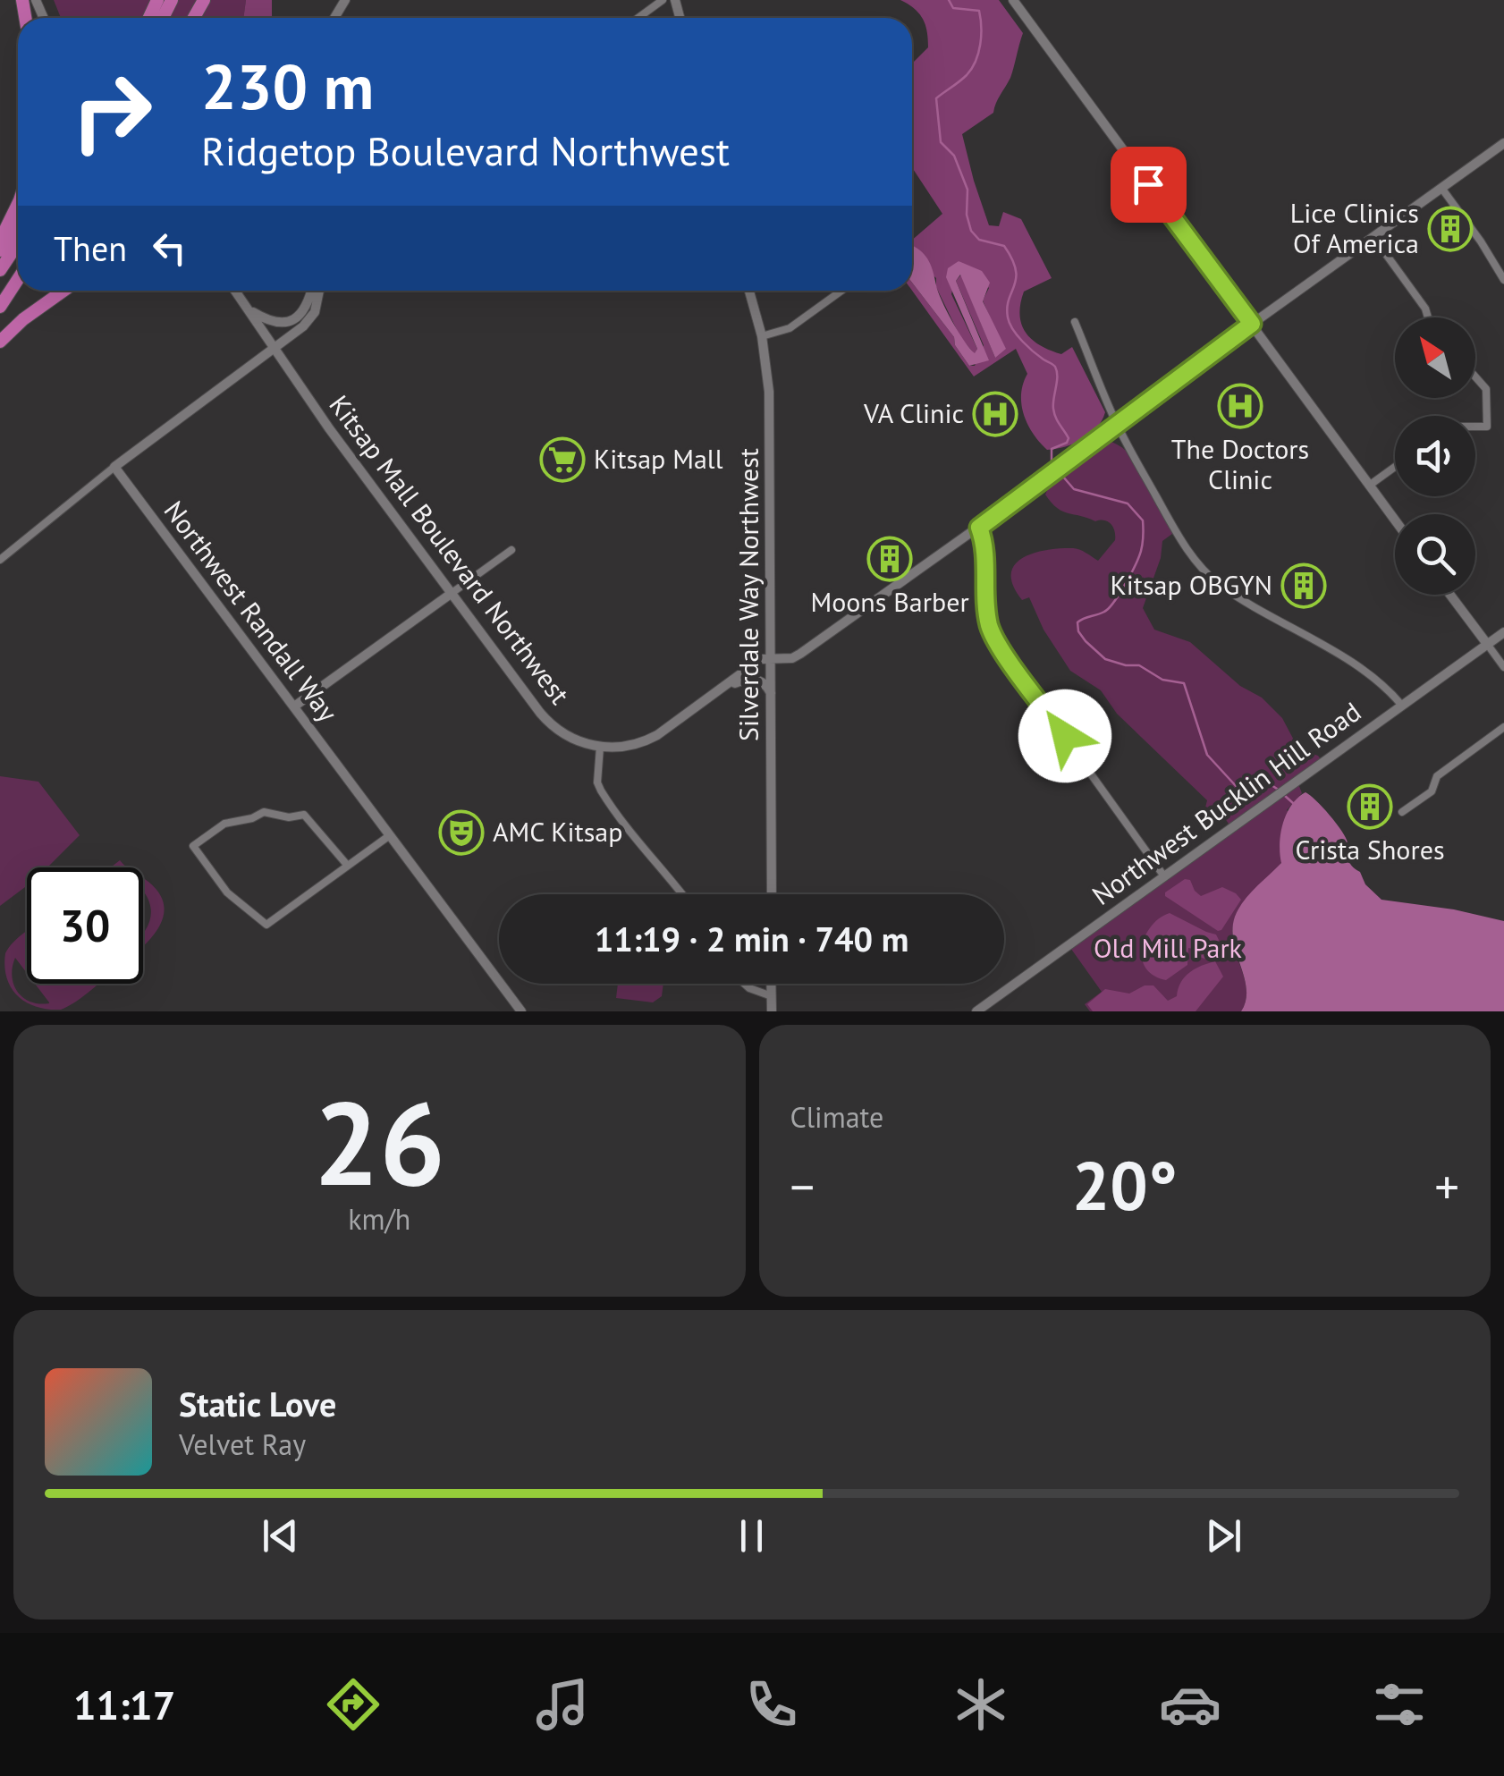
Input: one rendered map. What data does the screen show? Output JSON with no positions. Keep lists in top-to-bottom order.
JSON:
{
  "streets": {
    "main road": [
      "Kitsap Mall Boulevard Northwest",
      "Silverdale Way Northwest",
      "Northwest Randall Way",
      "Northwest Bucklin Hill Road"
    ]
  },
  "parks": ["Old Mill Park"],
  "places": {
    "building": [
      "Lice Clinics Of America",
      "Moons Barber",
      "Kitsap OBGYN",
      "Crista Shores"
    ],
    "hospital": ["The Doctors Clinic", "VA Clinic"],
    "supermarket": ["Kitsap Mall"],
    "theatre": ["AMC Kitsap"]
  },
  "north": "top left",
  "page": {
    "turn": ["230 m", "Ridgetop Boulevard Northwest"],
    "then": "Then",
    "limit": "30",
    "trip": "11:19 · 2 min · 740 m",
    "tile": [
      ["26", "km/h"],
      "Climate"
    ],
    "heat": ["−", "20°", "+"],
    "song": ["Static Love", "Velvet Ray"],
    "tabs": "11:17"
  }
}
